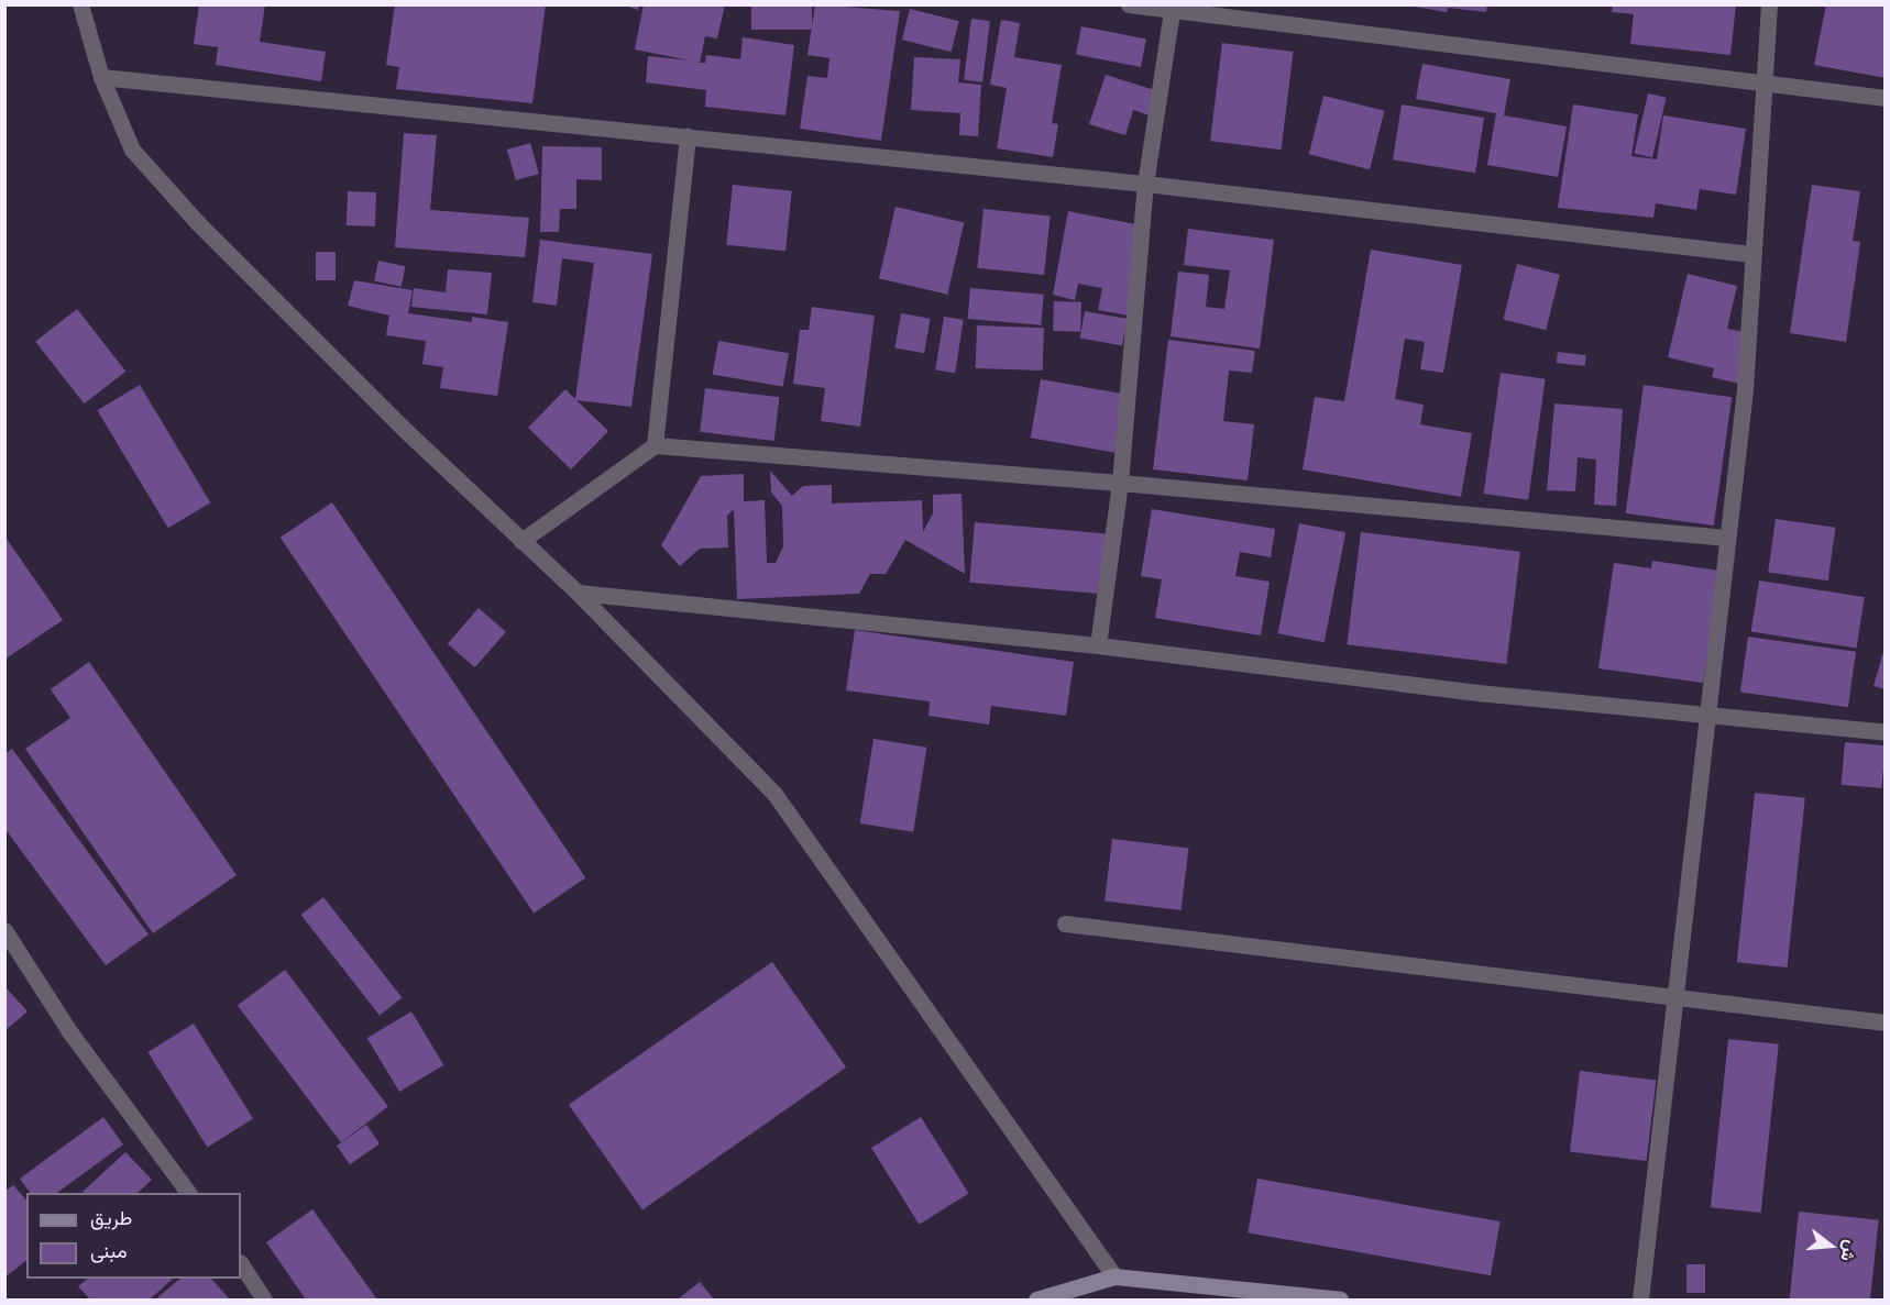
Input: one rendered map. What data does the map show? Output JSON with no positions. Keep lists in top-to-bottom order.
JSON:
{
  "legend": ["طريق", "مبنى"],
  "north": "right"
}
